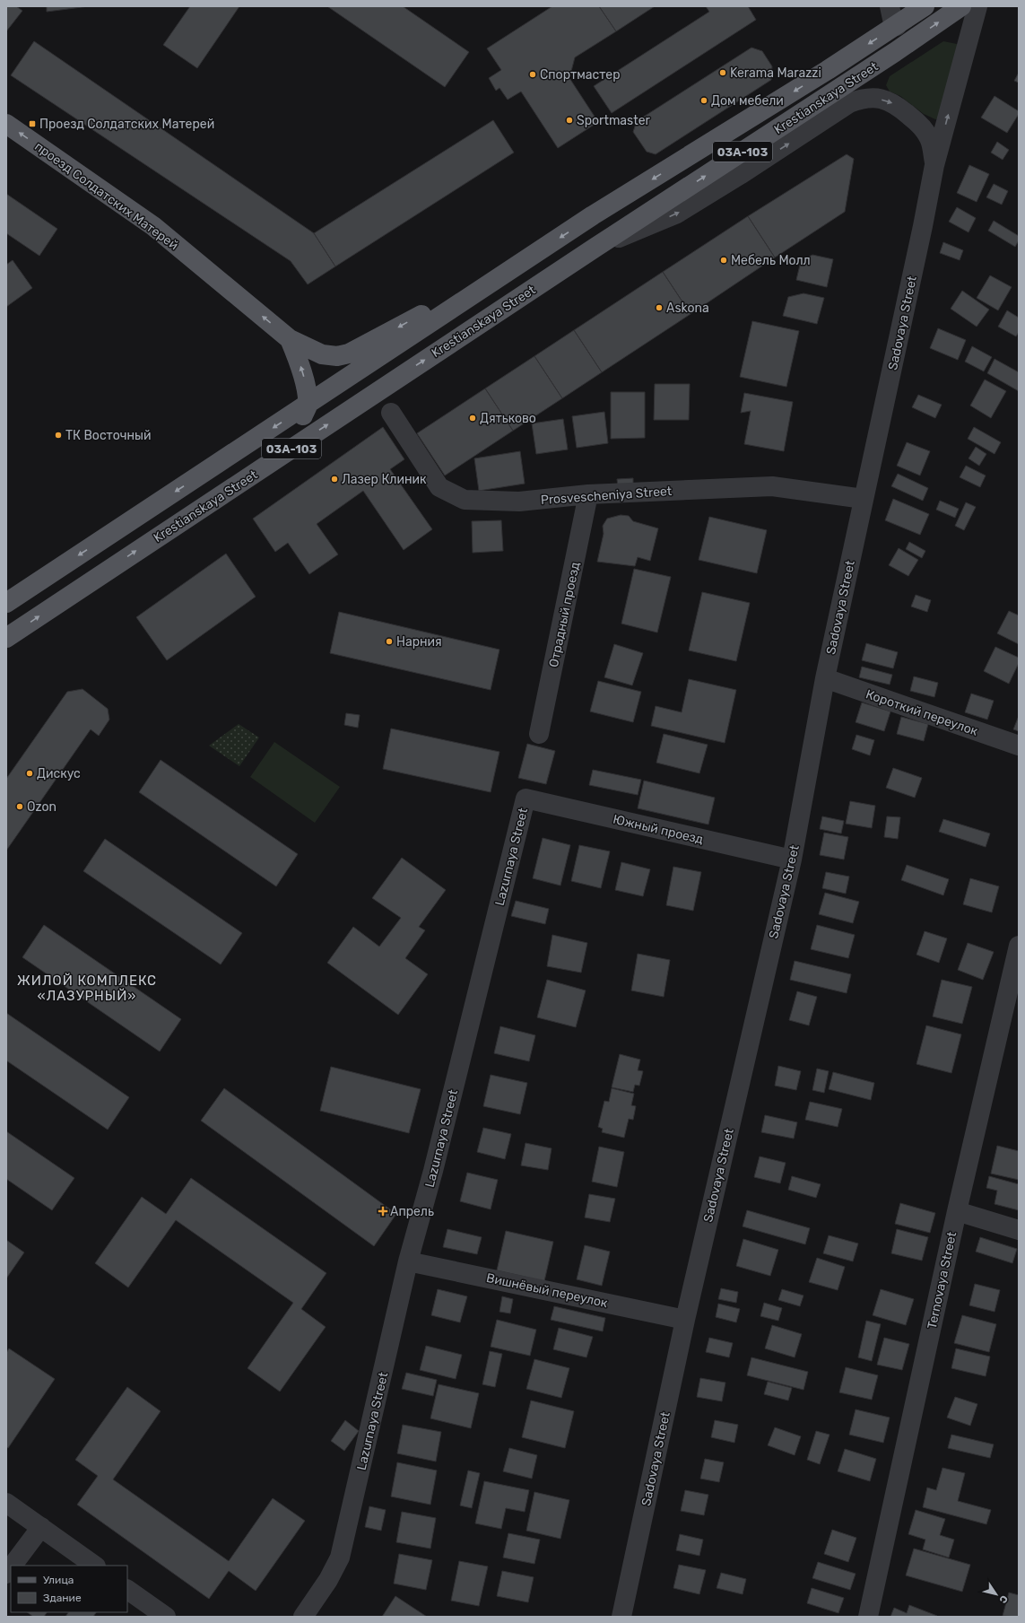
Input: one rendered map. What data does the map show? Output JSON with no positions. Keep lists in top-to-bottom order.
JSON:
{
  "streets": {
    "main road": ["Krestianskaya Street", "03А-103", "проезд Солдатских Матерей"],
    "street": [
      "Sadovaya Street",
      "Prosvescheniya Street",
      "Отрадный проезд",
      "Короткий переулок",
      "Южный проезд",
      "Lazurnaya Street",
      "Ternovaya Street",
      "Вишнёвый переулок"
    ]
  },
  "crossings": [
    ["Krestianskaya Street", "проезд Солдатских Матерей"],
    ["Krestianskaya Street", "Sadovaya Street"],
    ["Sadovaya Street", "Prosvescheniya Street"],
    ["Sadovaya Street", "Короткий переулок"],
    ["Sadovaya Street", "Южный проезд"],
    ["Sadovaya Street", "Вишнёвый переулок"],
    ["Prosvescheniya Street", "Отрадный проезд"],
    ["Южный проезд", "Lazurnaya Street"],
    ["Lazurnaya Street", "Вишнёвый переулок"]
  ],
  "one_way": ["проезд Солдатских Матерей"],
  "districts": ["ЖИЛОЙ КОМПЛЕКС «ЛАЗУРНЫЙ»"],
  "places": {
    "other": [
      "Kerama Marazzi",
      "Спортмастер",
      "Дом мебели",
      "Sportmaster",
      "Мебель Молл",
      "Askona",
      "Дятьково",
      "ТК Восточный",
      "Лазер Клиник",
      "Нарния",
      "Дискус",
      "Ozon"
    ],
    "transit": ["Проезд Солдатских Матерей"],
    "health": ["Апрель"]
  },
  "legend": ["Улица", "Здание"],
  "north": "bottom right"
}
